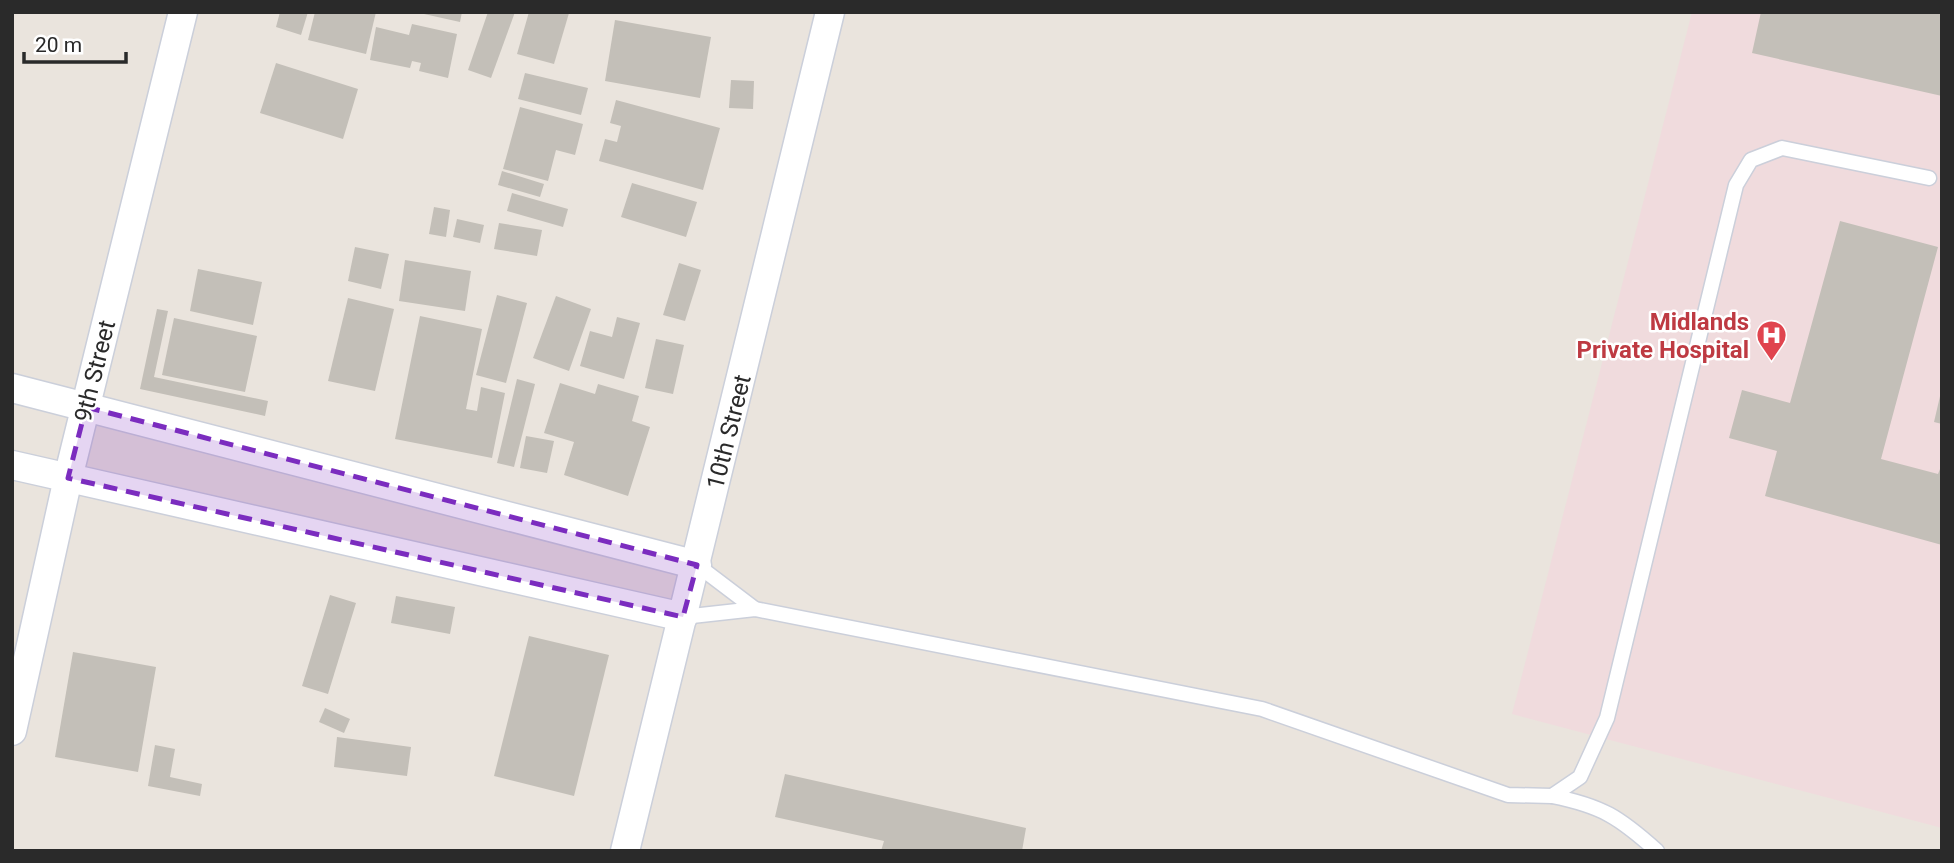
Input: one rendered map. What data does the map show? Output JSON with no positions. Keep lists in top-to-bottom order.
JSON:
{
  "streets": {
    "street": ["9th Street", "10th Street"]
  },
  "places": {
    "hospital": ["Midlands Private Hospital"]
  },
  "scale_bar": "20 m"
}
